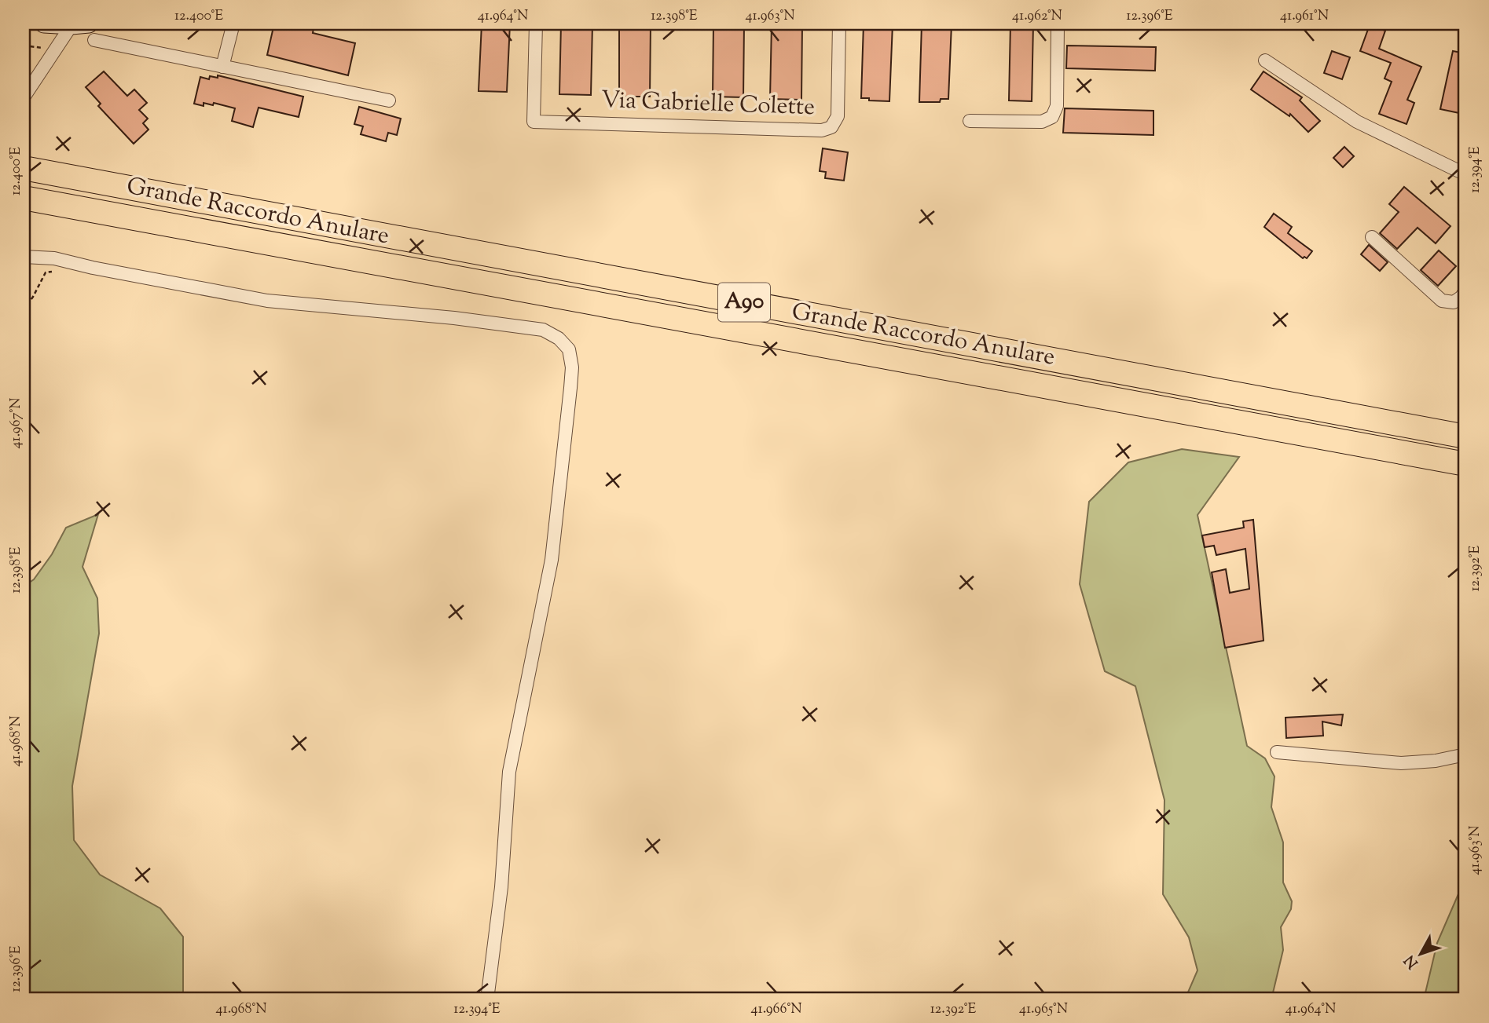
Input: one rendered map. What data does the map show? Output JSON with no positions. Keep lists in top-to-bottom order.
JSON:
{
  "streets": {
    "highway": ["Grande Raccordo Anulare", "A90"],
    "street": ["Via Gabrielle Colette"]
  },
  "north": "bottom left",
  "coordinates": [
    "12.400°E",
    "41.964°N",
    "12.398°E",
    "41.963°N",
    "41.962°N",
    "12.396°E",
    "41.961°N",
    "12.394°E",
    "41.967°N",
    "12.392°E",
    "41.968°N",
    "41.966°N",
    "41.965°N"
  ]
}
